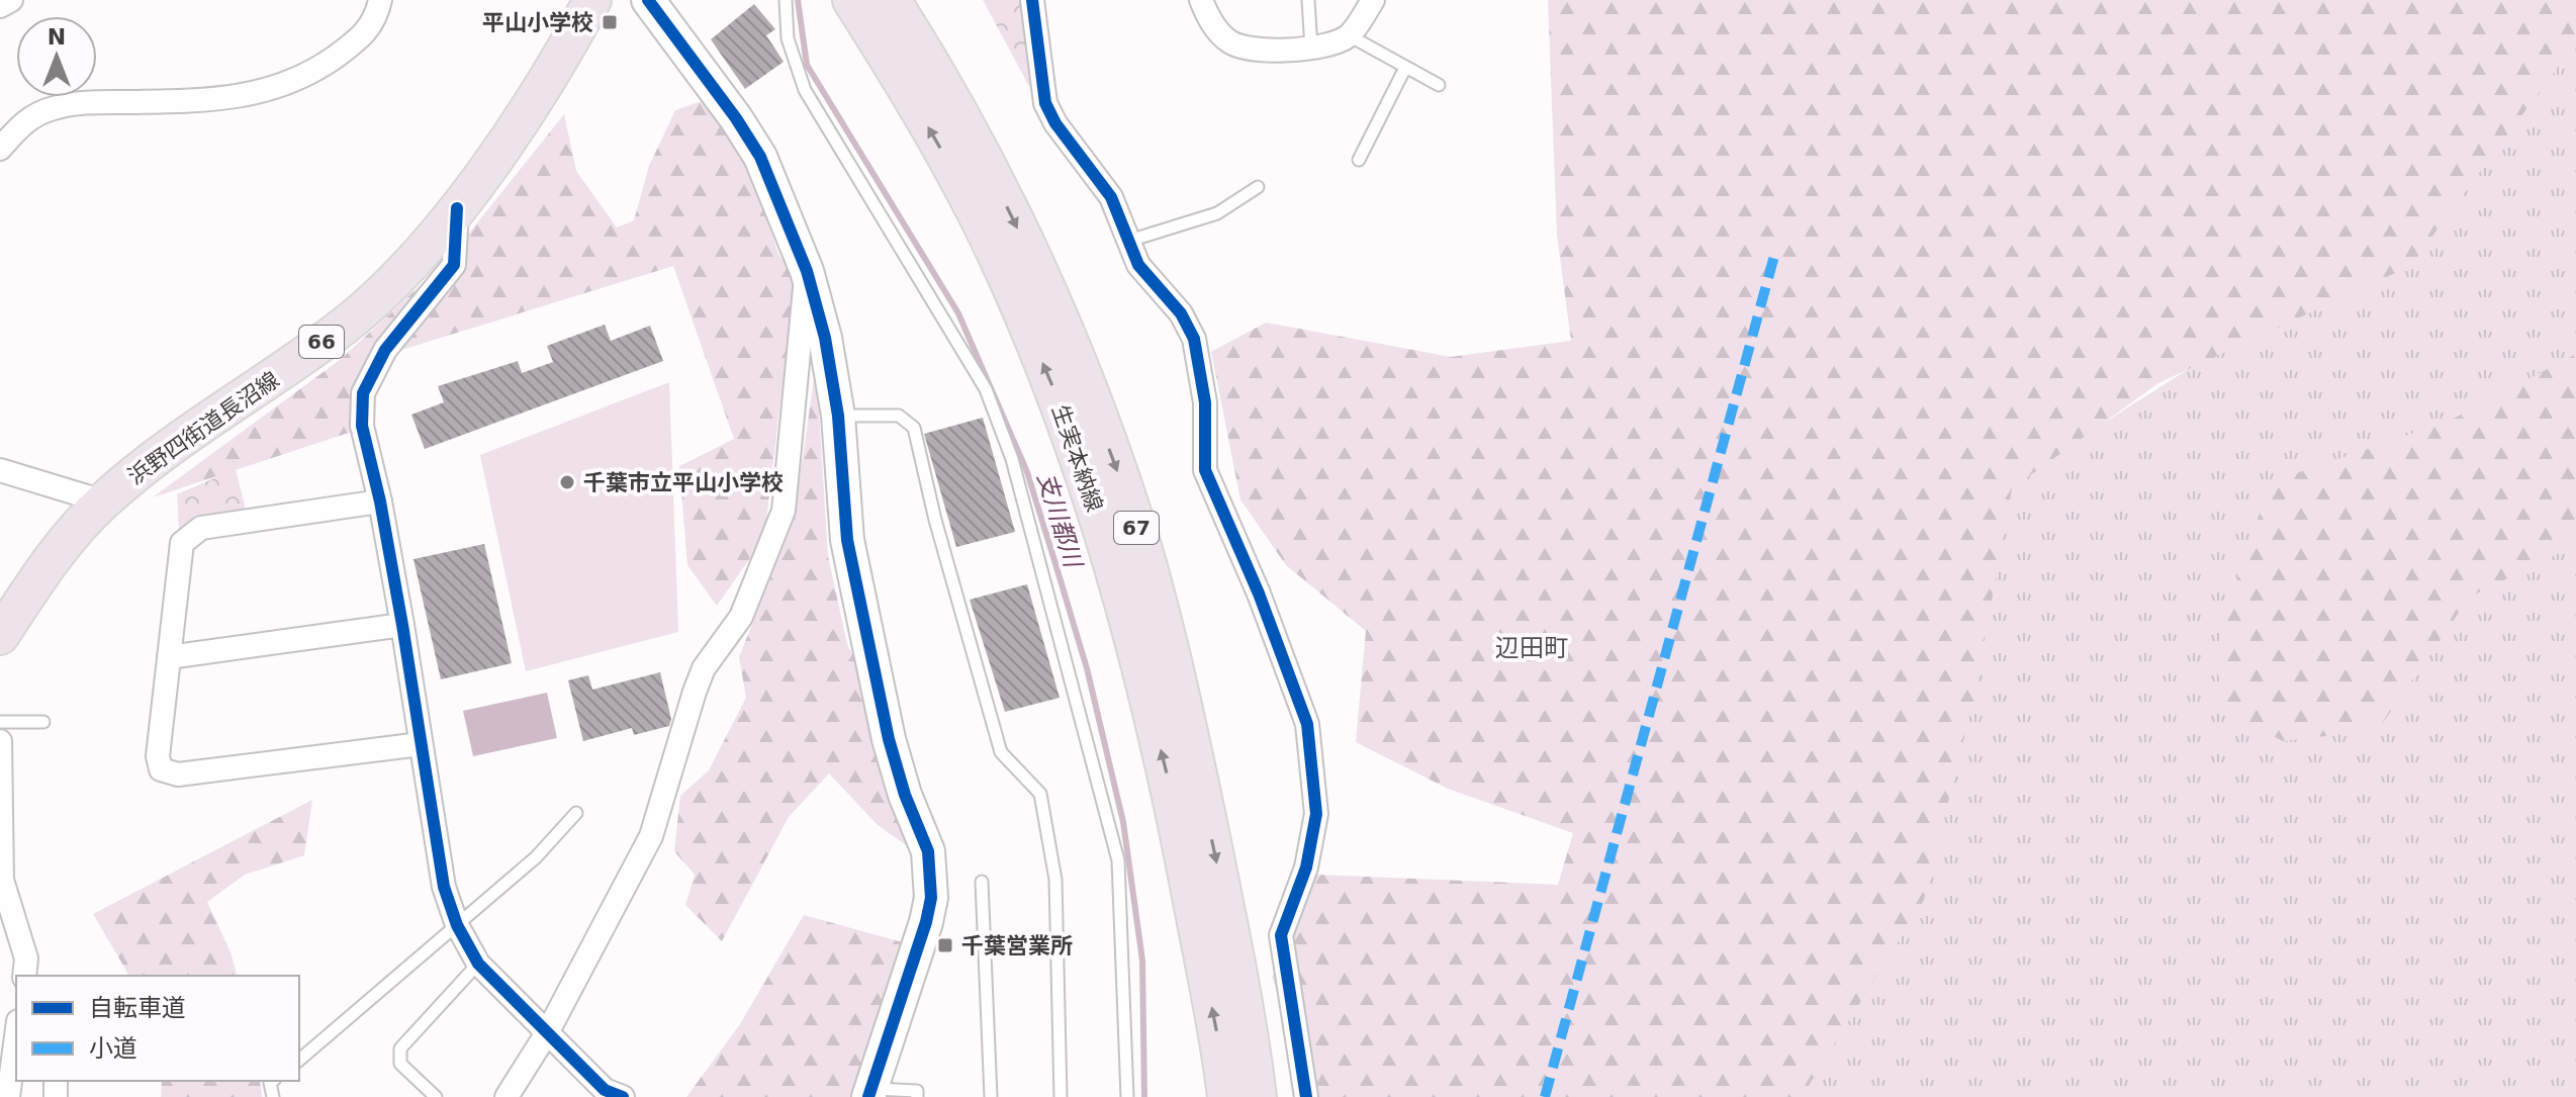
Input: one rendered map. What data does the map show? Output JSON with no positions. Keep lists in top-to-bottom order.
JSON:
{
  "streets": {
    "main road": [
      "66",
      "浜野四街道長沼線",
      "生実本納線",
      "67"
    ]
  },
  "districts": ["辺田町"],
  "water": ["支川都川"],
  "places": {
    "transit": ["平山小学校", "千葉営業所"],
    "other": ["千葉市立平山小学校"]
  },
  "legend": ["自転車道", "小道"],
  "north": "top"
}
